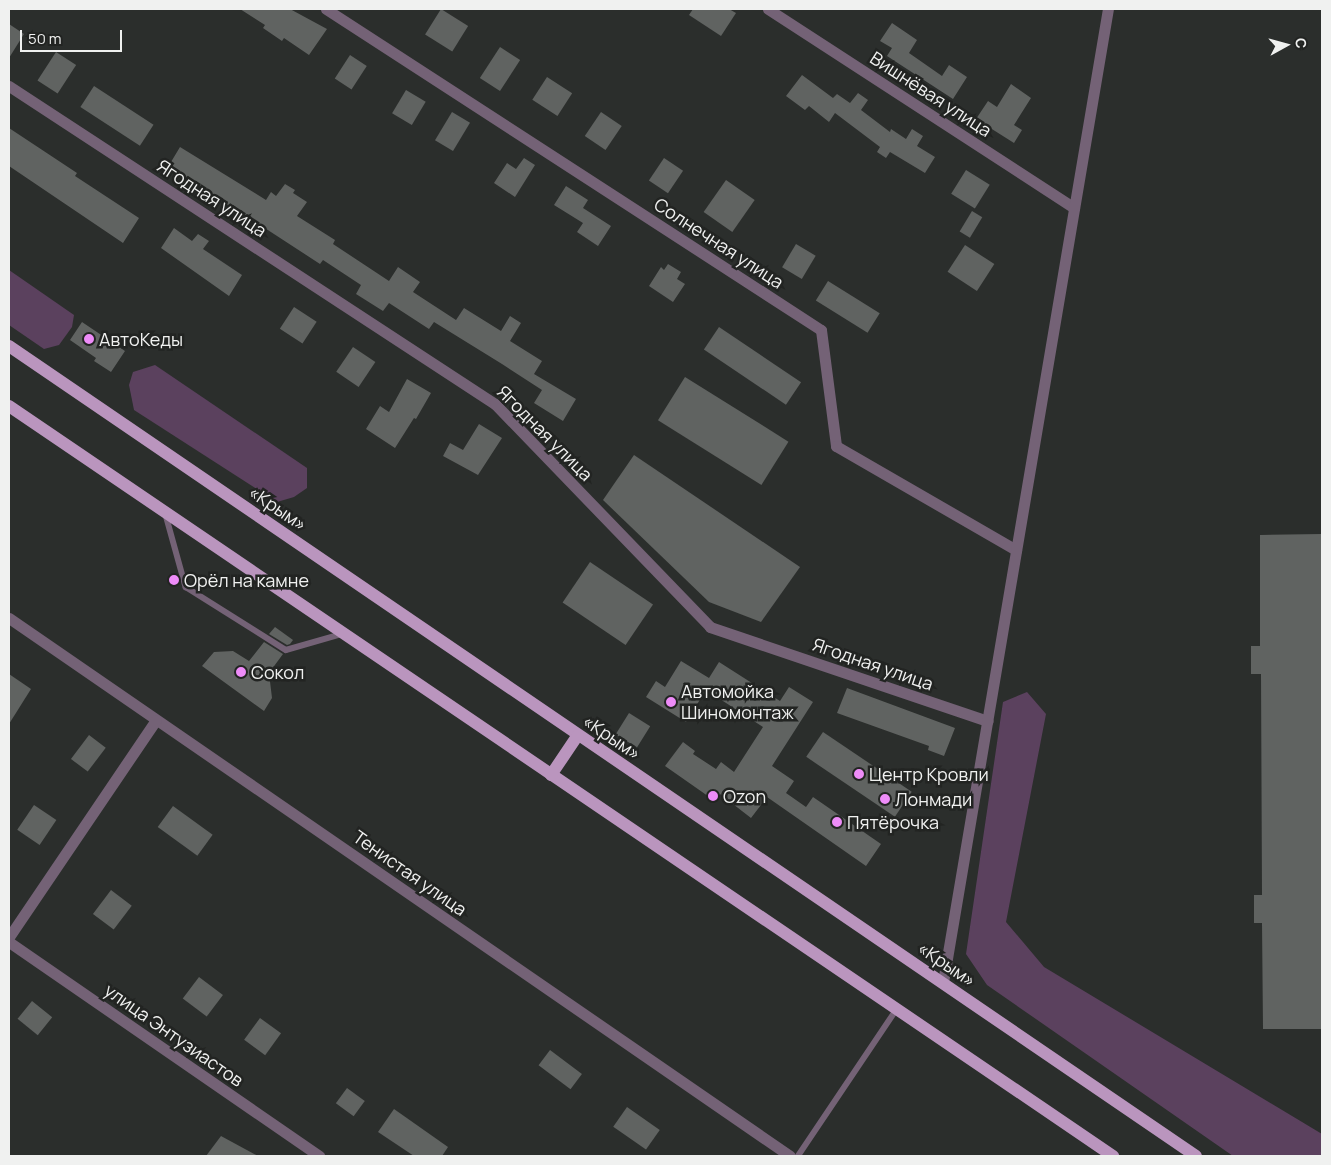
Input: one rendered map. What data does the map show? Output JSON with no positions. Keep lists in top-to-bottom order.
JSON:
{
  "streets": {
    "main road": ["«Крым»"],
    "street": [
      "Вишнёвая улица",
      "Ягодная улица",
      "Солнечная улица",
      "Тенистая улица",
      "улица Энтузиастов"
    ]
  },
  "places": [
    "АвтоКеды",
    "Орёл на камне",
    "Сокол",
    "Автомойка Шиномонтаж",
    "Центр Кровли",
    "Ozon",
    "Лонмади",
    "Пятёрочка"
  ],
  "scale_bar": "50 m",
  "north": "right"
}
